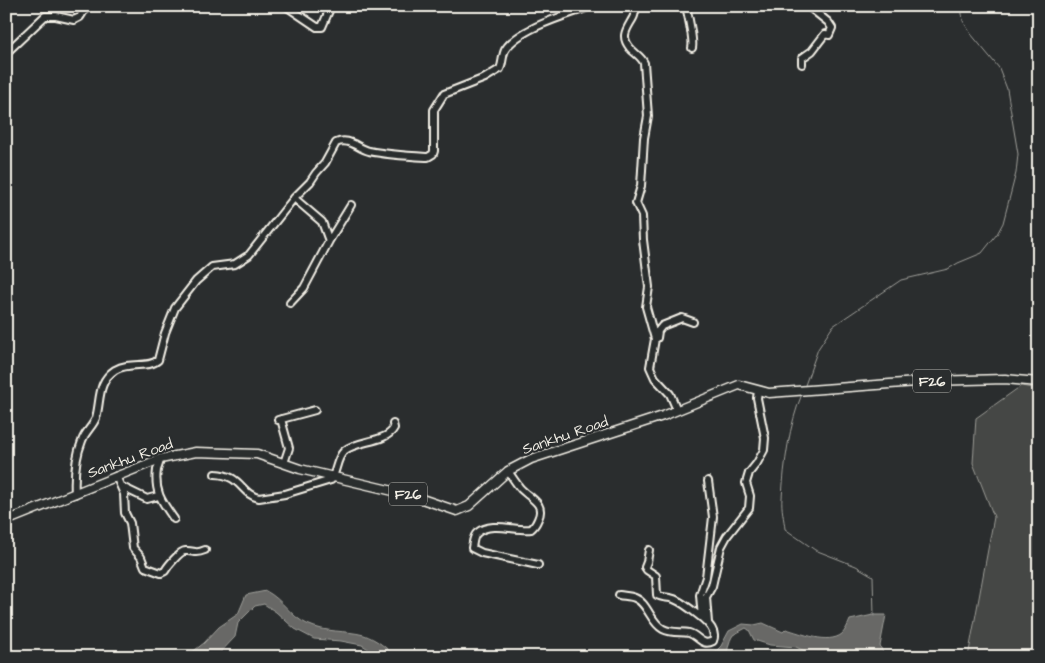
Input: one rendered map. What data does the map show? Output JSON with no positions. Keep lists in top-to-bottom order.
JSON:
{
  "streets": {
    "main road": ["F26", "Sankhu Road"]
  }
}
